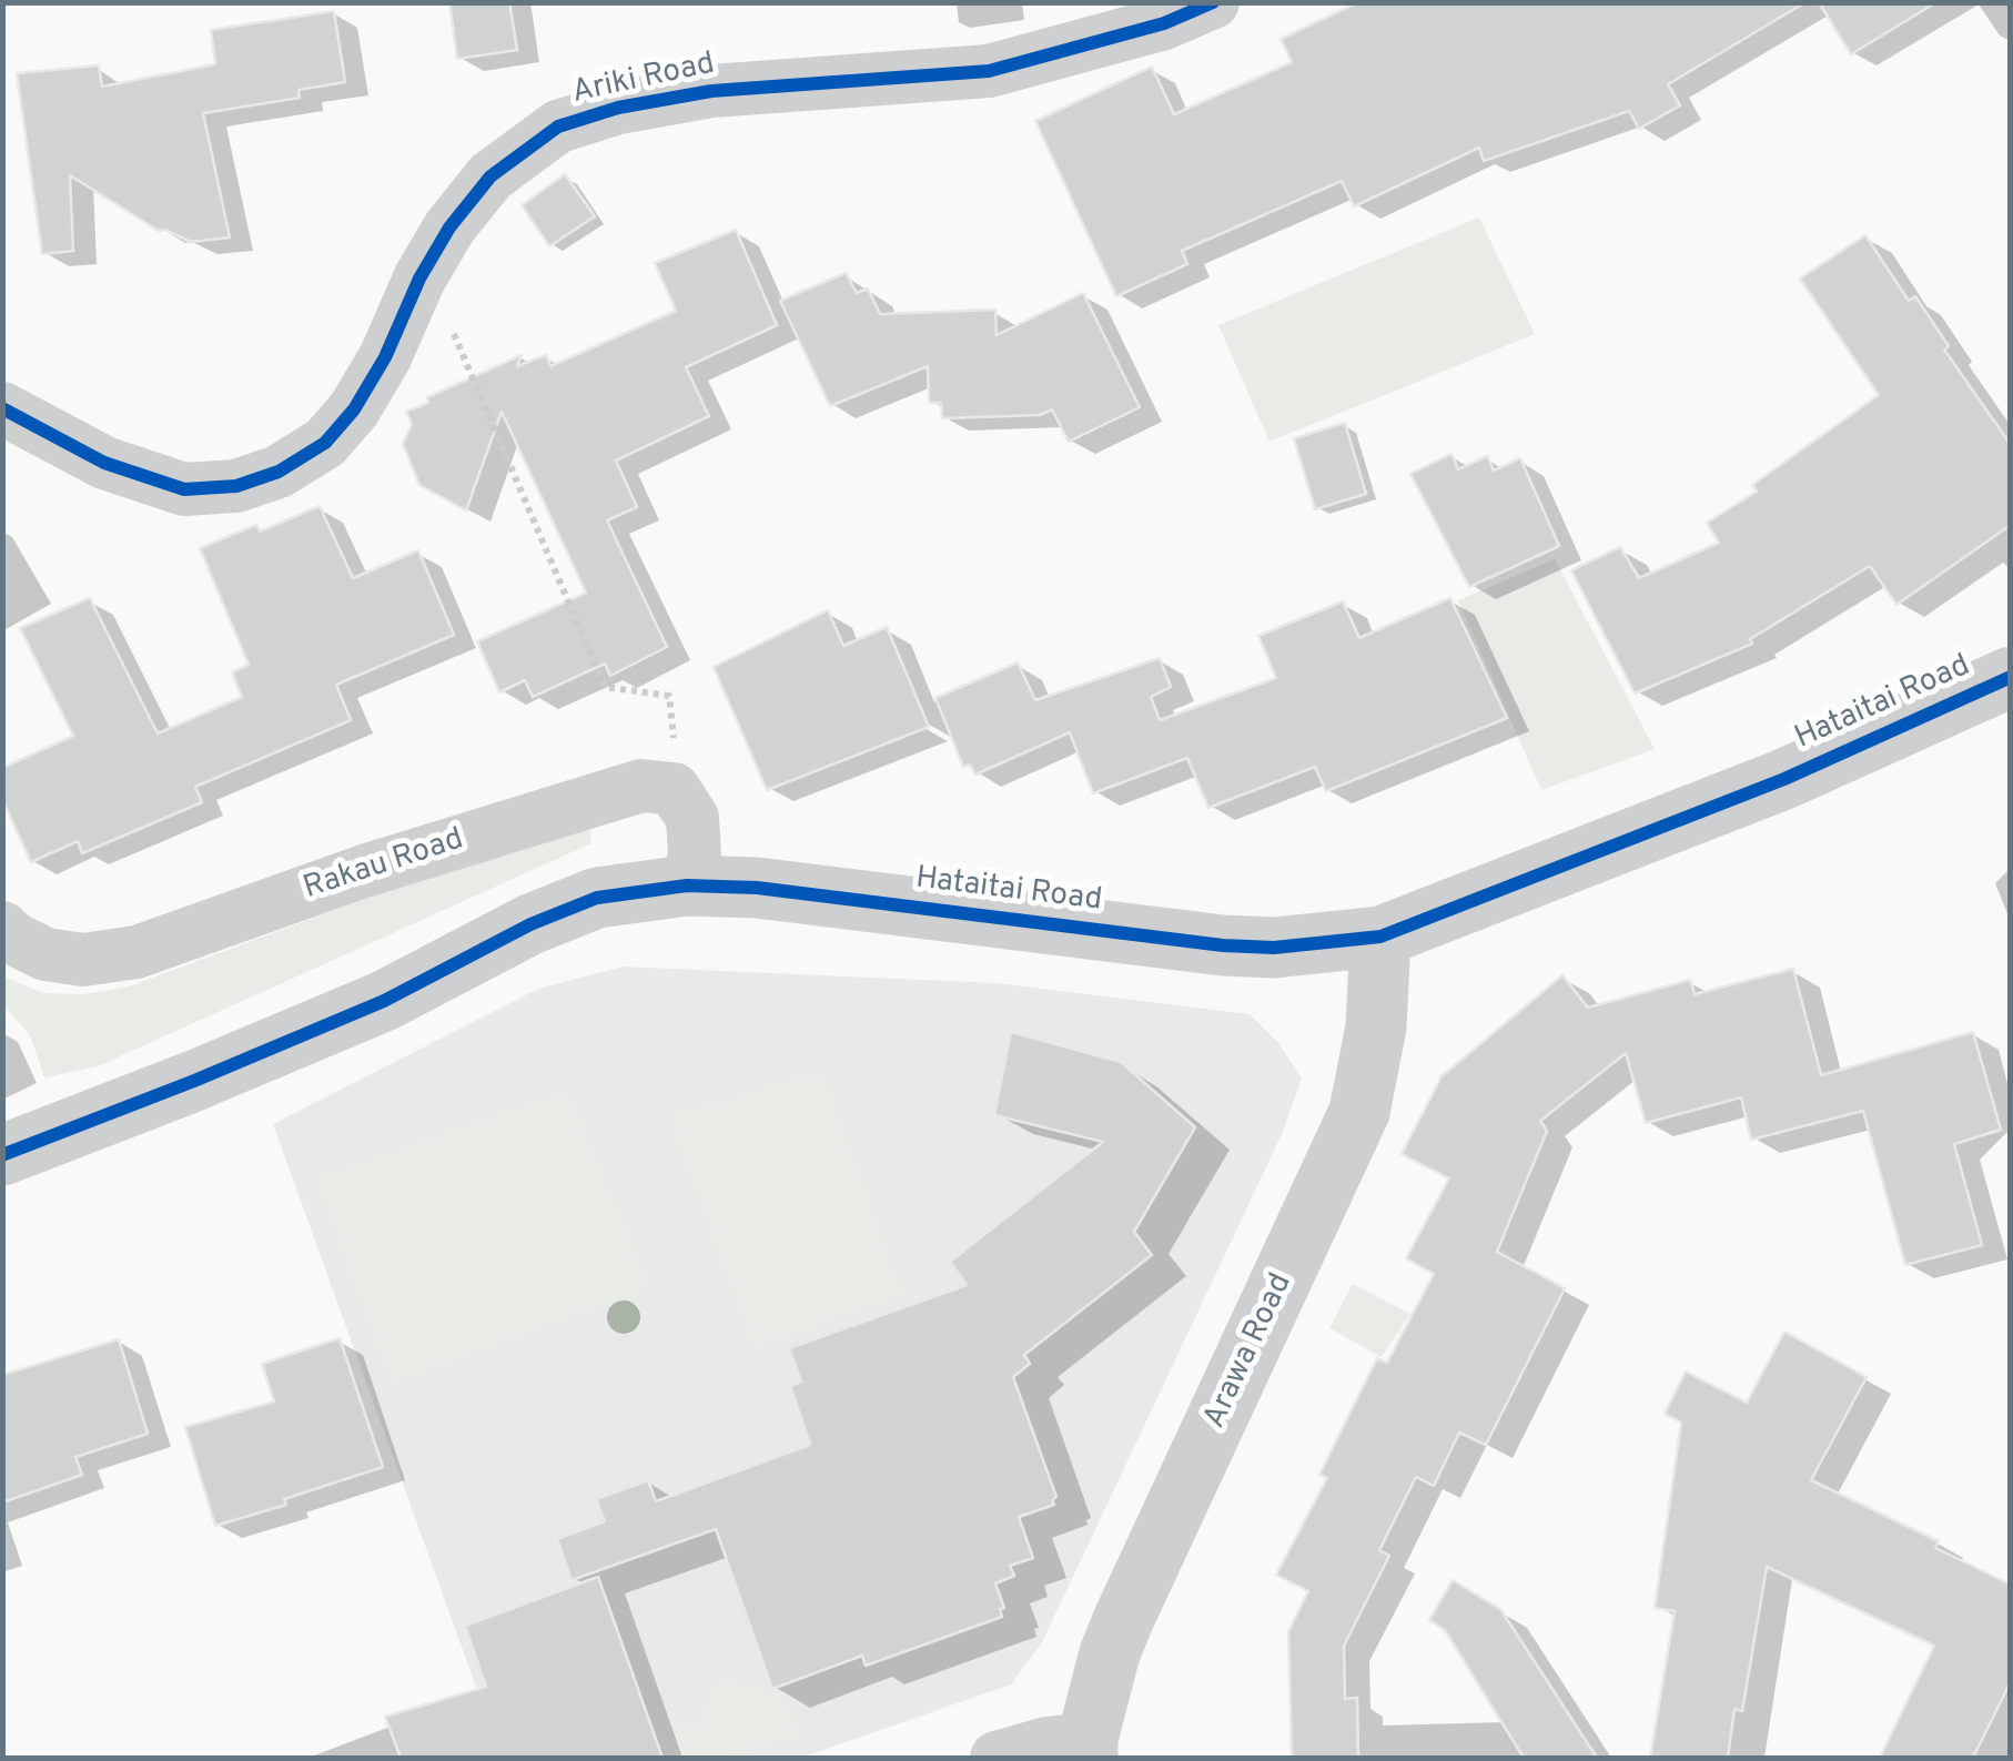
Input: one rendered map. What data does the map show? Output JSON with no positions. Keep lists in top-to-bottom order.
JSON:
{
  "streets": {
    "street": [
      "Ariki Road",
      "Hataitai Road",
      "Rakau Road",
      "Arawa Road"
    ]
  },
  "crossings": [
    ["Hataitai Road", "Arawa Road"]
  ]
}
